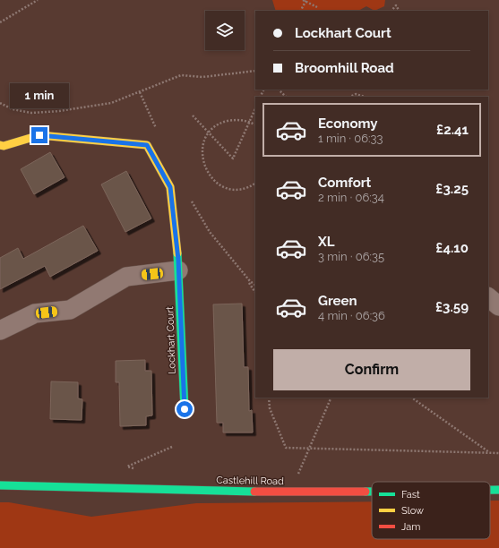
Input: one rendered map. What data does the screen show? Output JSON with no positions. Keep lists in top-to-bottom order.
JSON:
{
  "streets": {
    "main road": ["Lockhart Court", "Castlehill Road"]
  },
  "legend": ["Fast", "Slow", "Jam"],
  "page": {
    "banner": ["Lockhart Court", "Broomhill Road"],
    "bubble": "1 min",
    "list": [
      {
        "name": "Economy",
        "note": "1 min · 06:33",
        "value": "£2.41"
      },
      {
        "name": "Comfort",
        "note": "2 min · 06:34",
        "value": "£3.25"
      },
      {
        "name": "XL",
        "note": "3 min · 06:35",
        "value": "£4.10"
      },
      {
        "name": "Green",
        "note": "4 min · 06:36",
        "value": "£3.59"
      }
    ],
    "buttons": "Confirm"
  }
}
